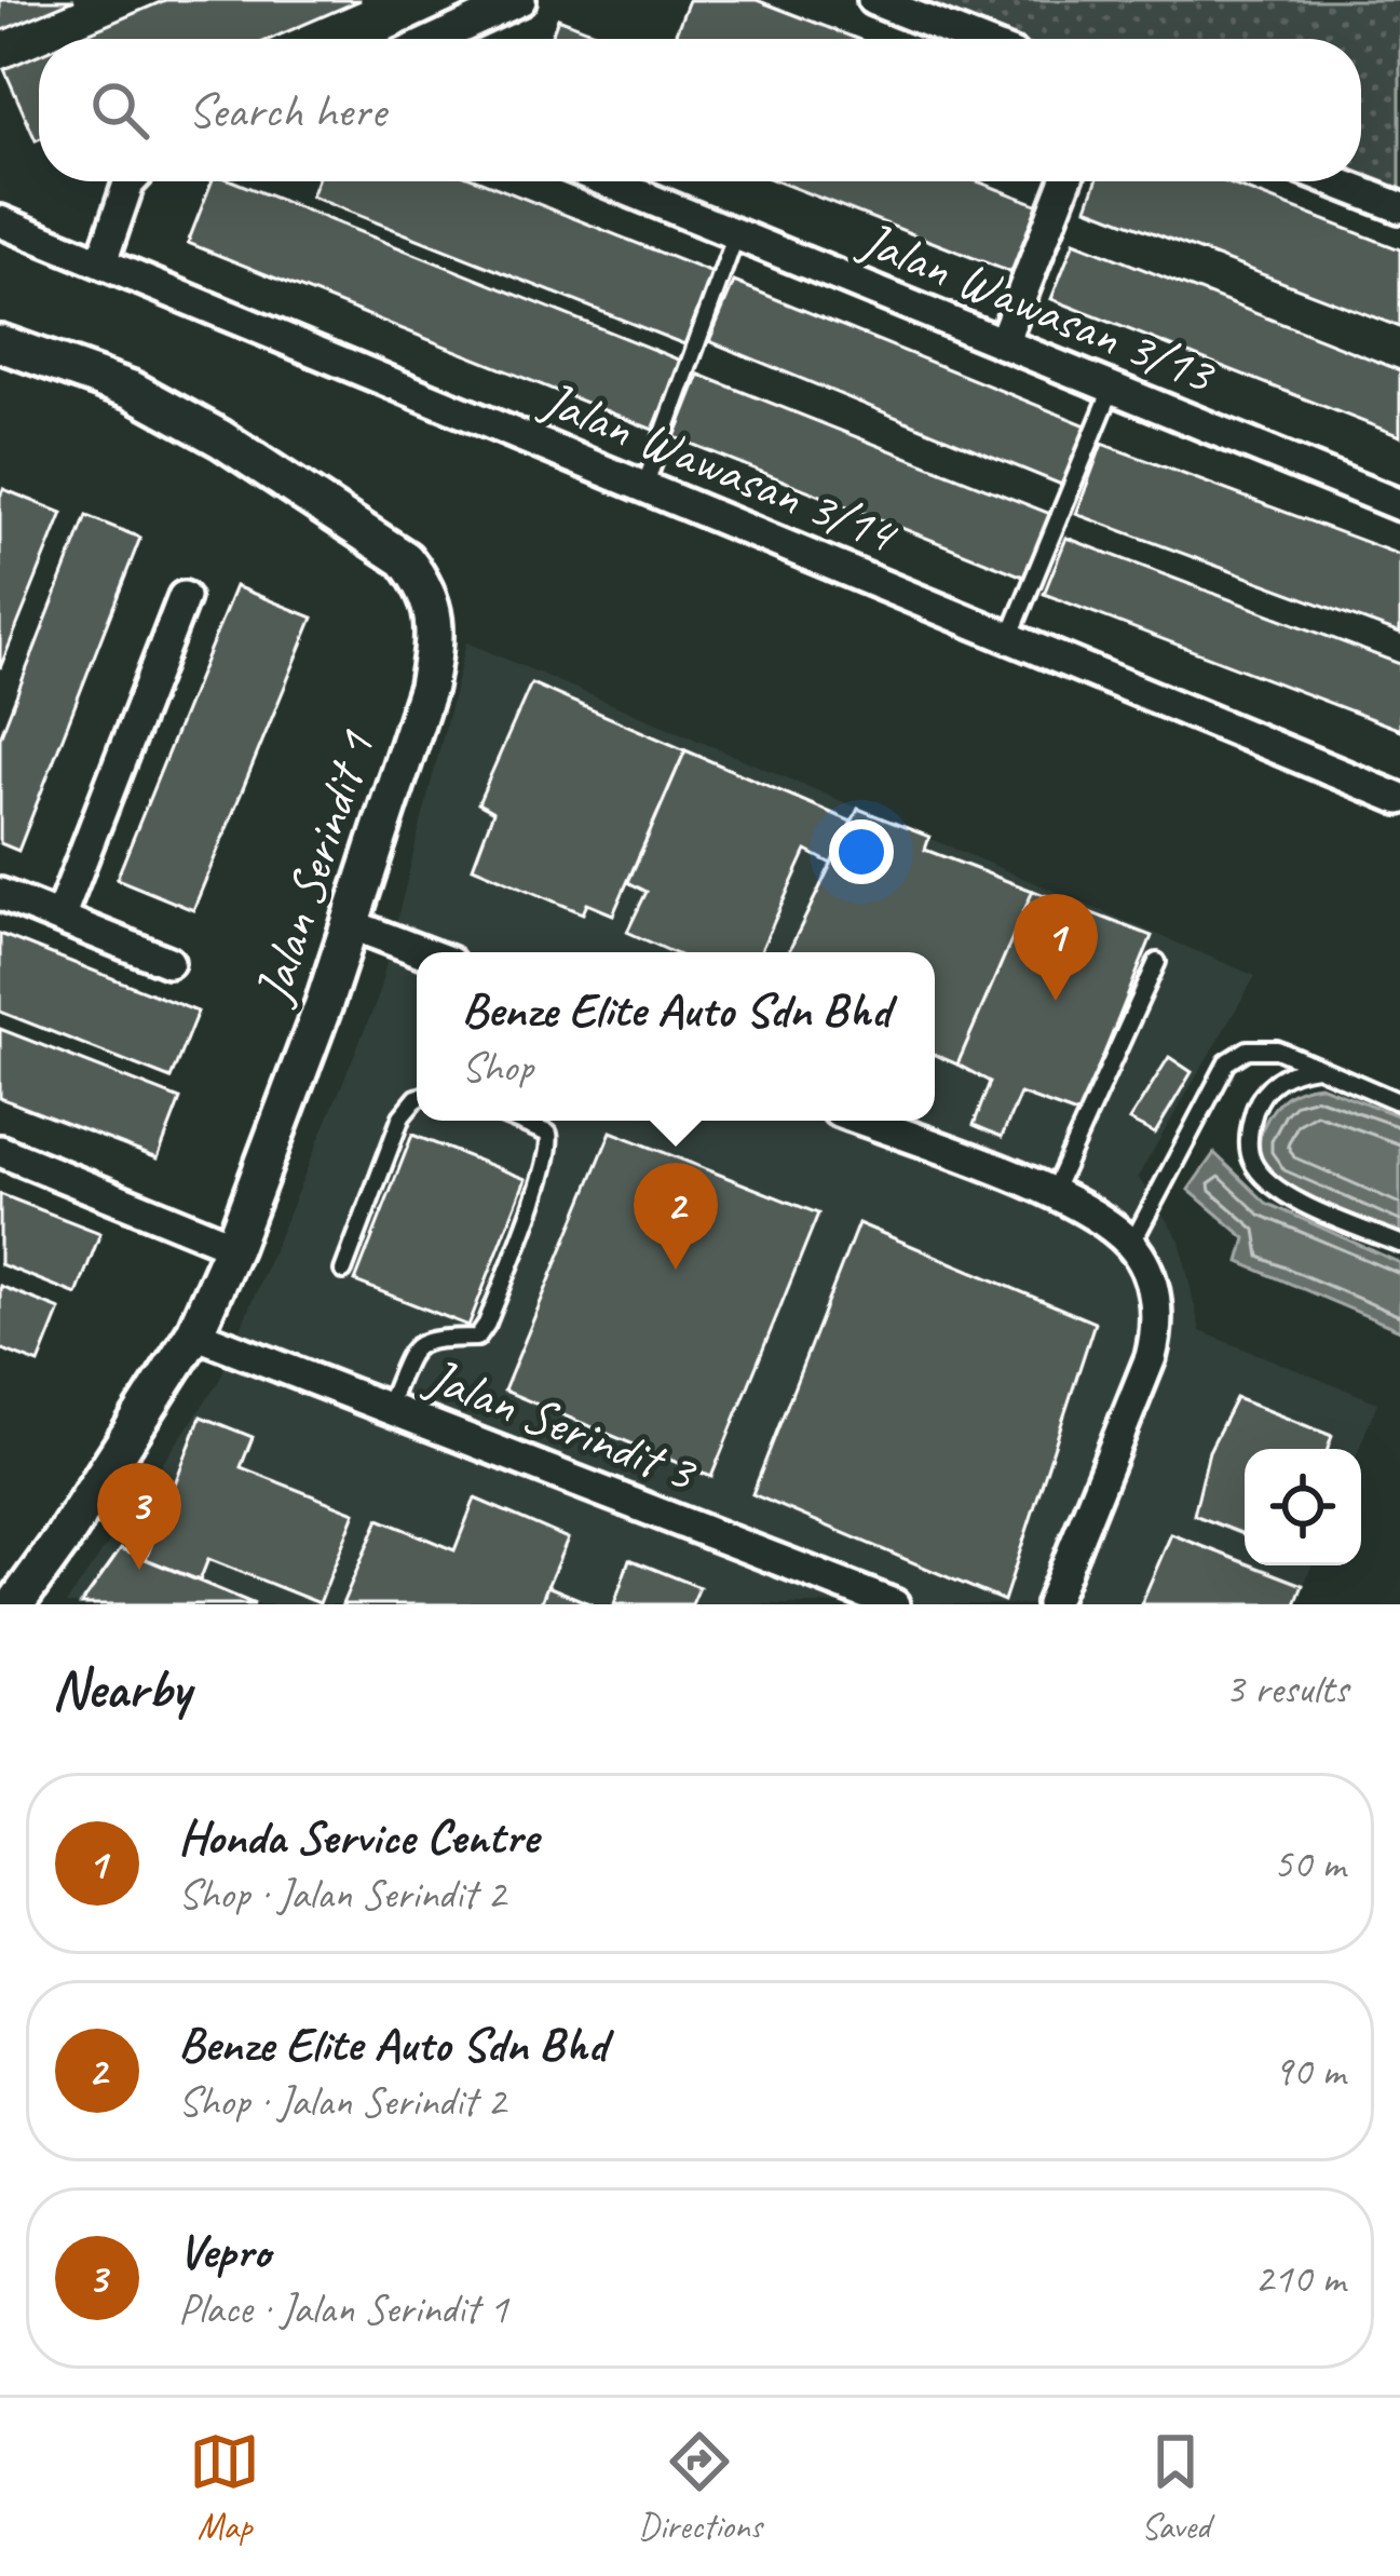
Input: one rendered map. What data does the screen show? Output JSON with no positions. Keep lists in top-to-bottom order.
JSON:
{
  "streets": {
    "street": [
      "Jalan Wawasan 3/13",
      "Jalan Wawasan 3/14",
      "Jalan Serindit 1",
      "Jalan Serindit 3"
    ]
  },
  "crossings": [
    ["Jalan Serindit 1", "Jalan Serindit 3"]
  ],
  "page": {
    "search": "Search here",
    "pins": ["1", "2", "3"],
    "popup": ["Benze Elite Auto Sdn Bhd", "Shop"],
    "heading": ["Nearby", "3 results"],
    "list": [
      {
        "mark": "1",
        "name": "Honda Service Centre",
        "note": "Shop · Jalan Serindit 2",
        "value": "50 m"
      },
      {
        "mark": "2",
        "name": "Benze Elite Auto Sdn Bhd",
        "note": "Shop · Jalan Serindit 2",
        "value": "90 m"
      },
      {
        "mark": "3",
        "name": "Vepro",
        "note": "Place · Jalan Serindit 1",
        "value": "210 m"
      }
    ],
    "nav": ["Map", "Directions", "Saved"]
  }
}
